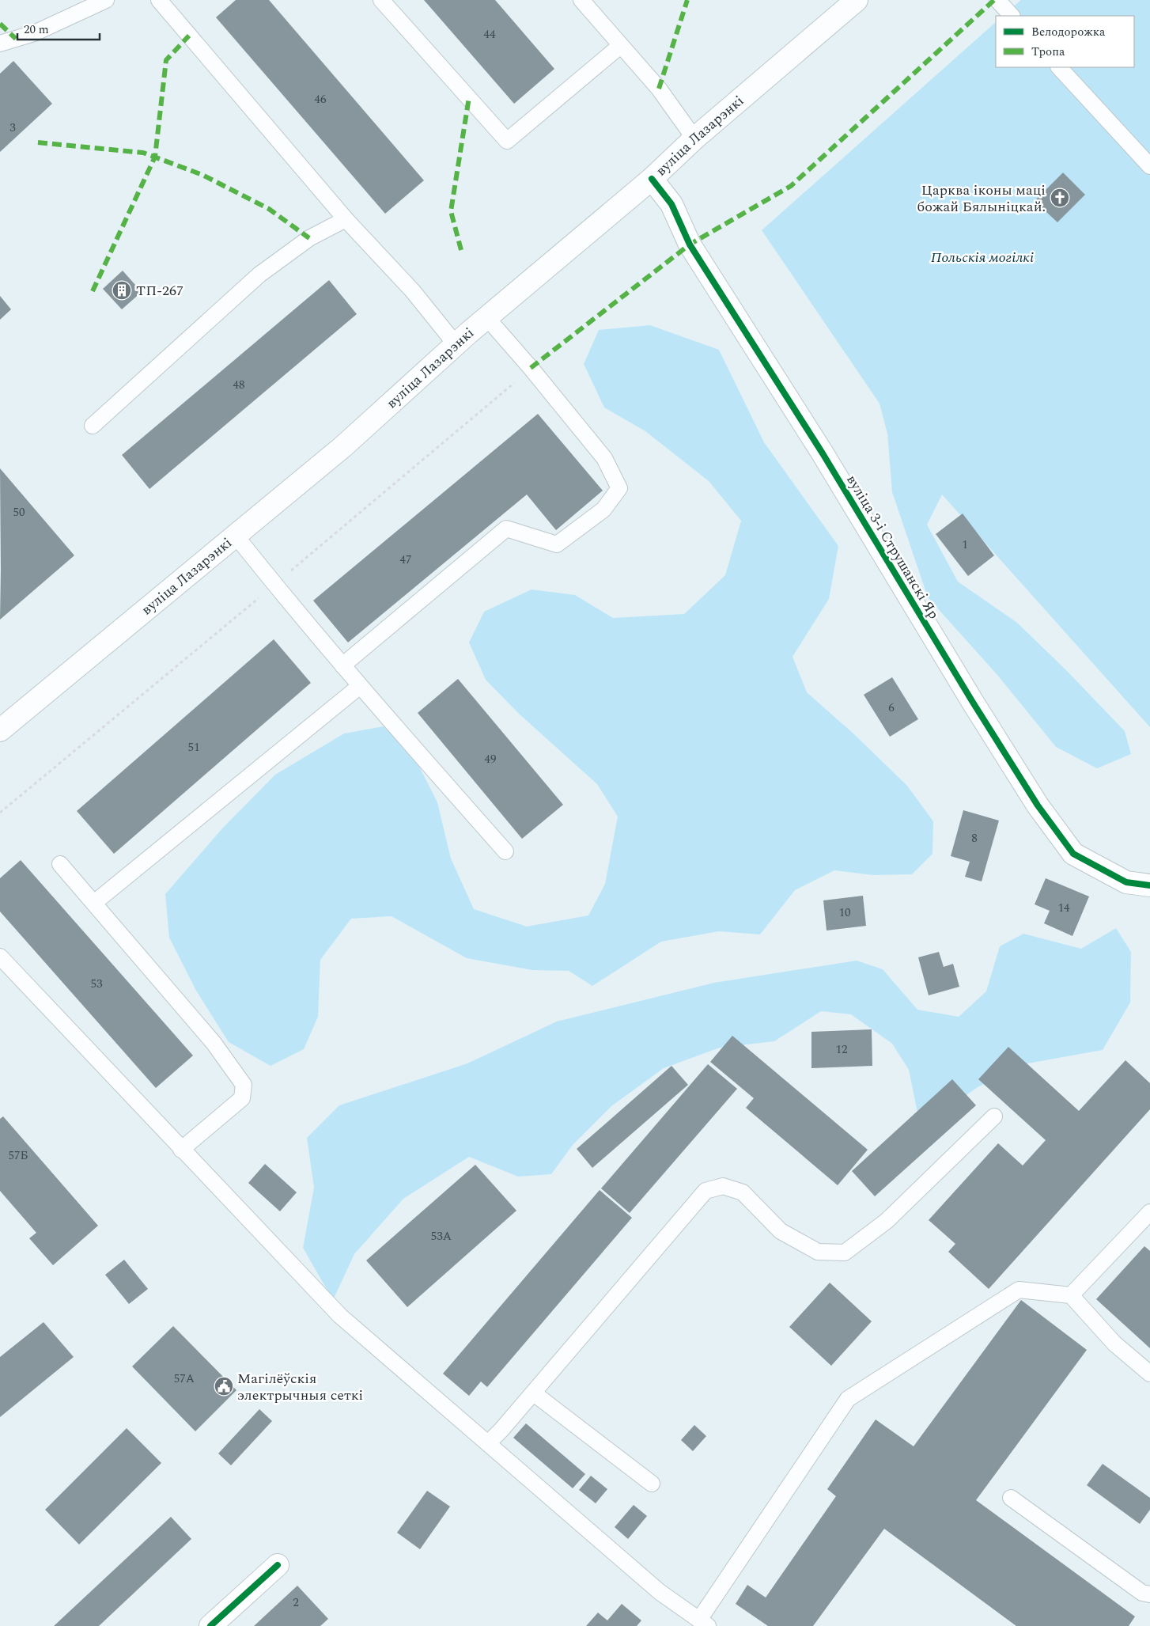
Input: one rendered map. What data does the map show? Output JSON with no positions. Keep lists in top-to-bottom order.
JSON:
{
  "streets": {
    "main road": ["вуліца Лазарэнкі", "вуліца 3-і Струшанскі Яр"]
  },
  "crossings": [
    ["вуліца Лазарэнкі", "вуліца 3-і Струшанскі Яр"]
  ],
  "parks": ["Польскія могілкі"],
  "places": {
    "church": ["Царква іконы маці божай Бялыніцкай."],
    "building": ["ТП-267"],
    "public building": ["Магілёўскія электрычныя сеткі"]
  },
  "house_numbers": [
    "44",
    "46",
    "3",
    "48",
    "50",
    "1",
    "47",
    "6",
    "51",
    "49",
    "8",
    "14",
    "10",
    "53",
    "12",
    "57Б",
    "53А",
    "57А",
    "2"
  ],
  "legend": ["Велодорожка", "Тропа"],
  "scale_bar": "20 m"
}
